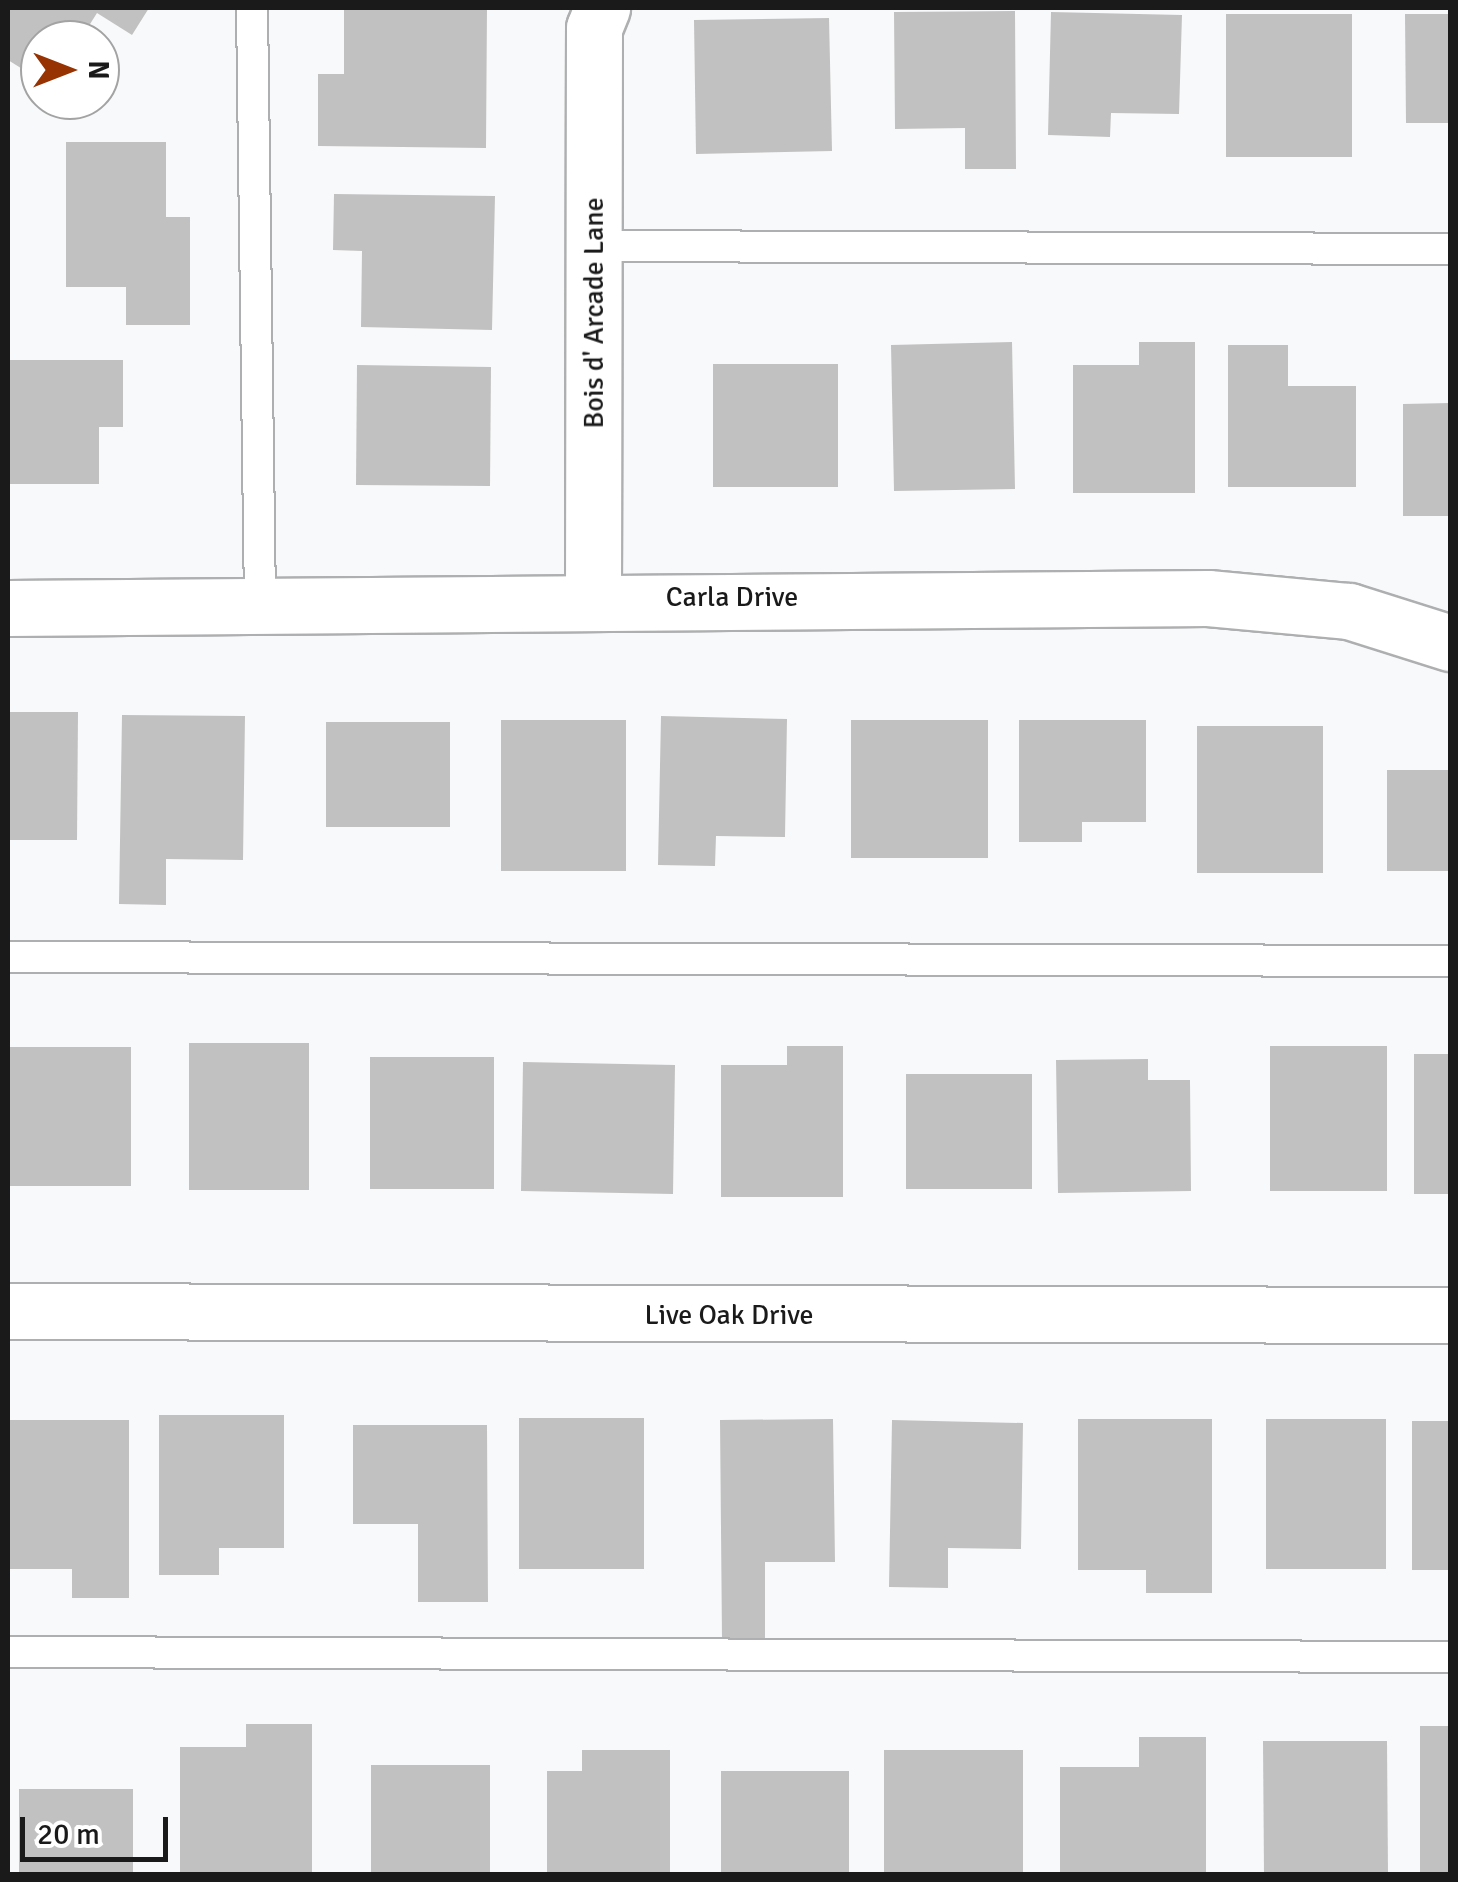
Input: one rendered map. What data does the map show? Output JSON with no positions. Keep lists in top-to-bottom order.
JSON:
{
  "streets": {
    "street": ["Bois d' Arcade Lane", "Carla Drive", "Live Oak Drive"]
  },
  "crossings": [
    ["Bois d' Arcade Lane", "Carla Drive"]
  ],
  "scale_bar": "20 m",
  "north": "right"
}
